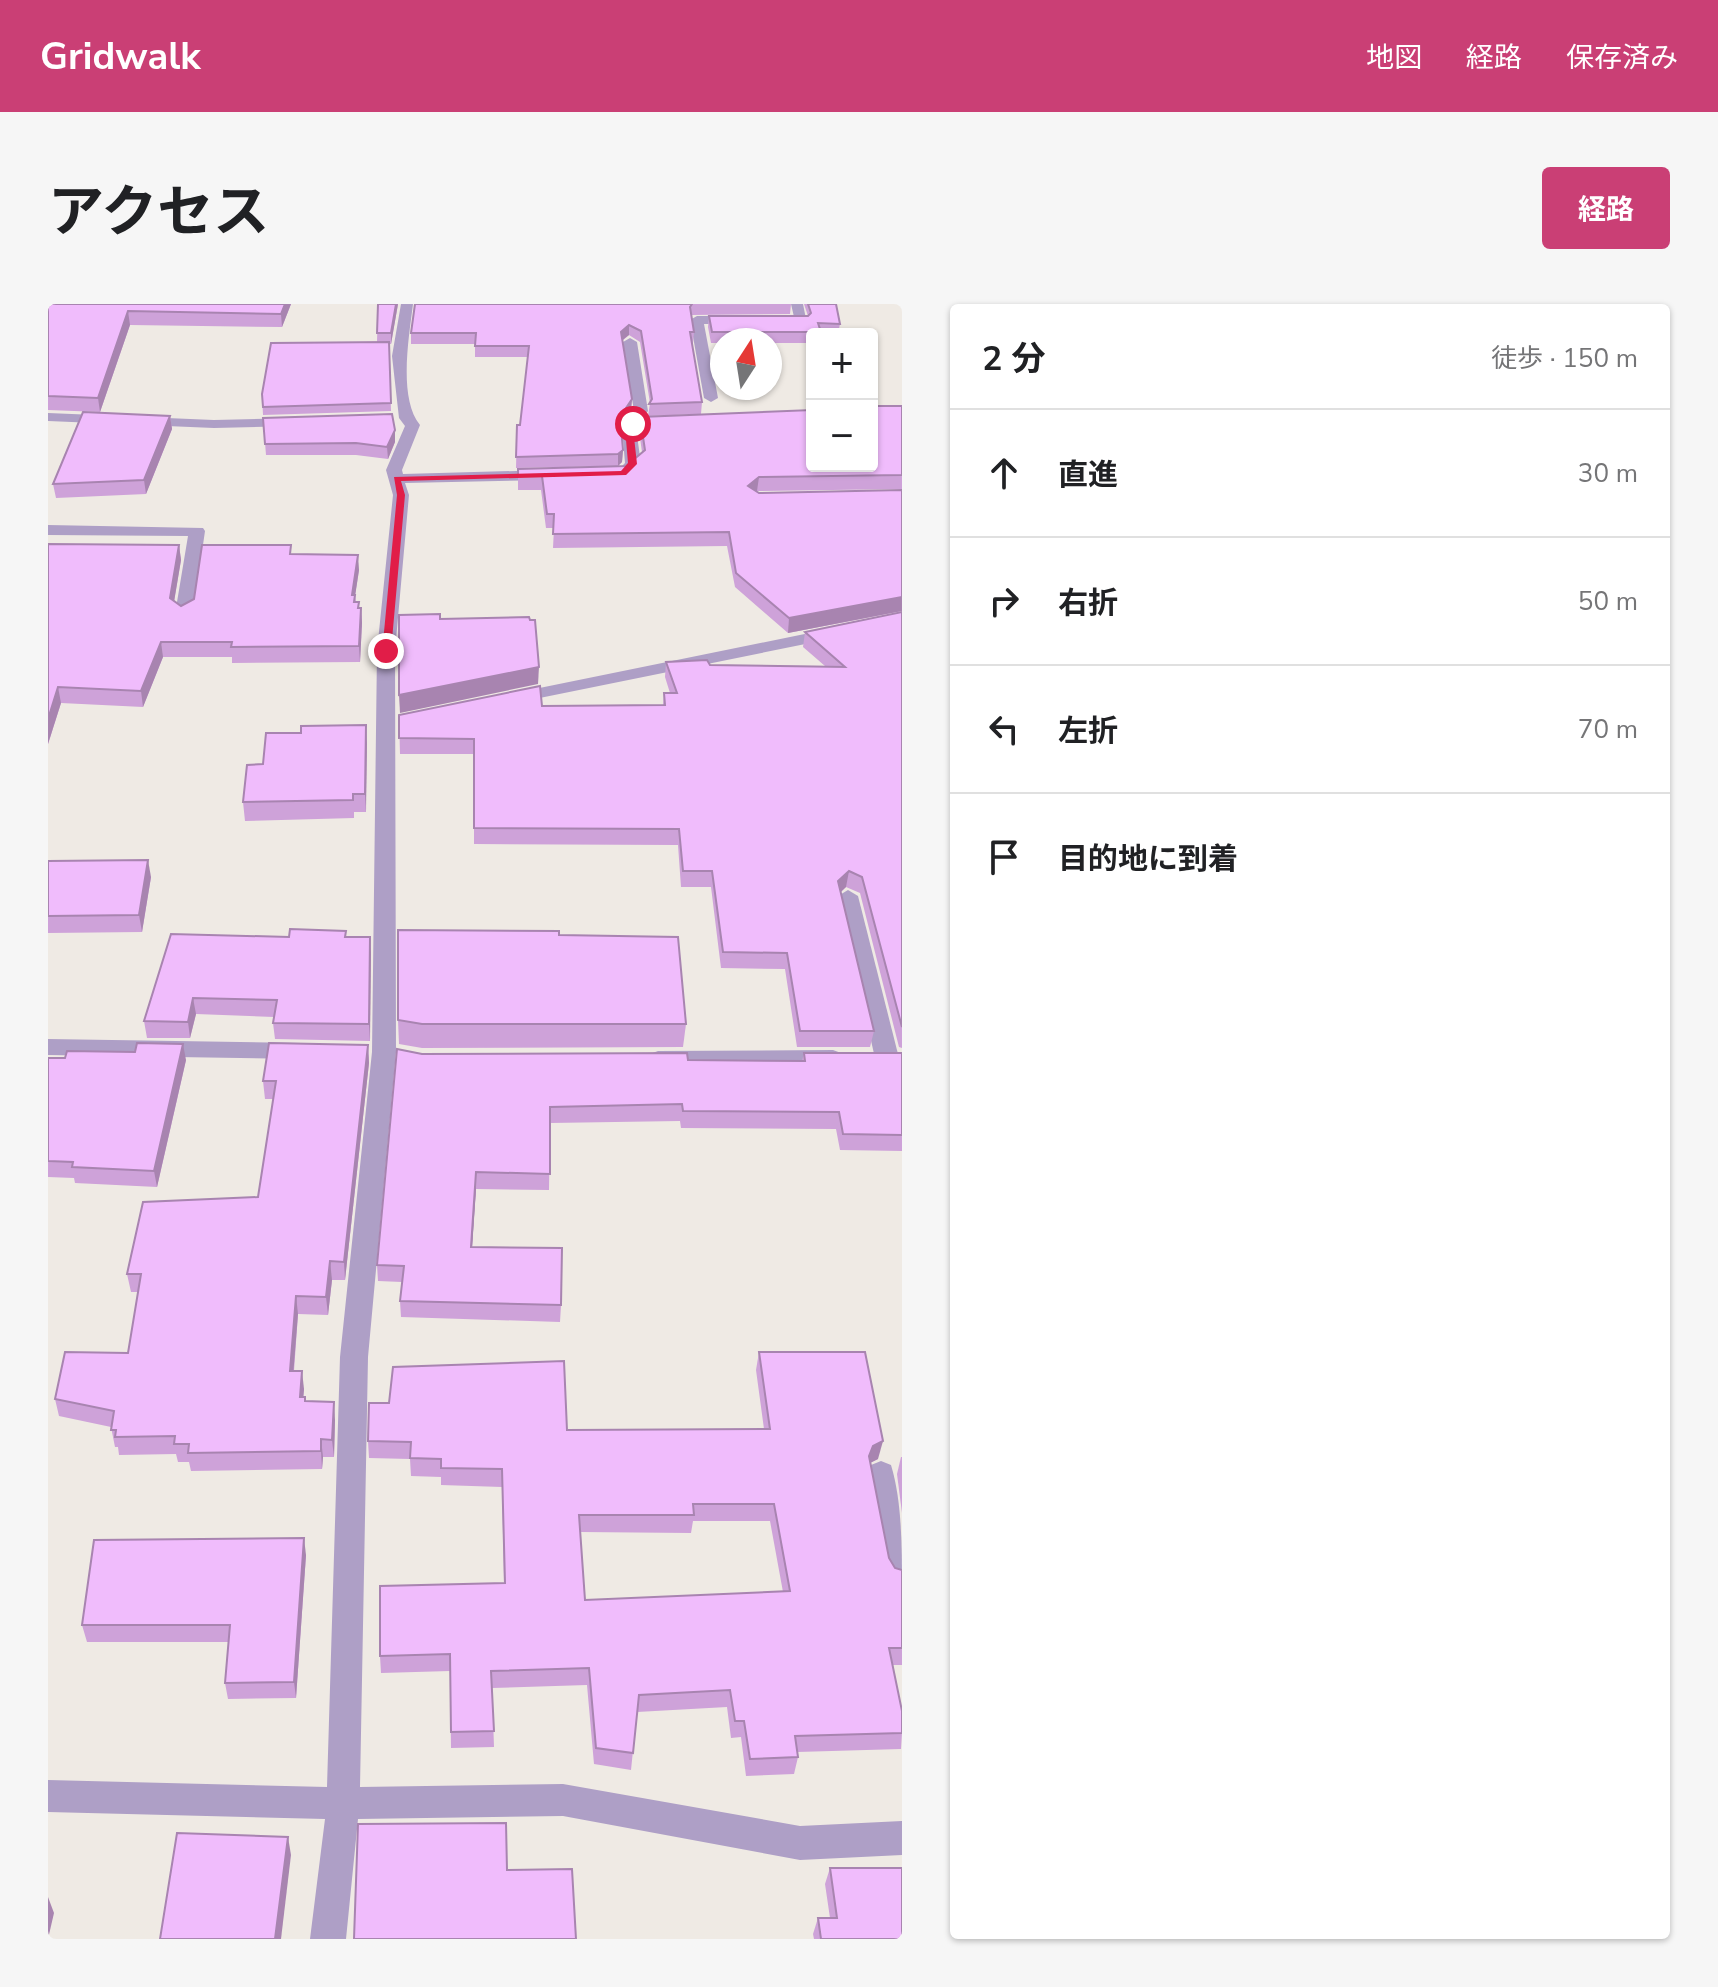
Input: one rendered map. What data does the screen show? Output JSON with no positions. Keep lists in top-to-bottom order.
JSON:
{
  "north": "top",
  "page": {
    "header": "Gridwalk",
    "nav": ["地図", "経路", "保存済み"],
    "title": "アクセス",
    "buttons": "経路",
    "heading": ["2 分", "徒歩 · 150 m"],
    "map_buttons": ["+", "−"],
    "list": [
      ["直進", "30 m"],
      ["右折", "50 m"],
      ["左折", "70 m"],
      "目的地に到着"
    ]
  }
}
